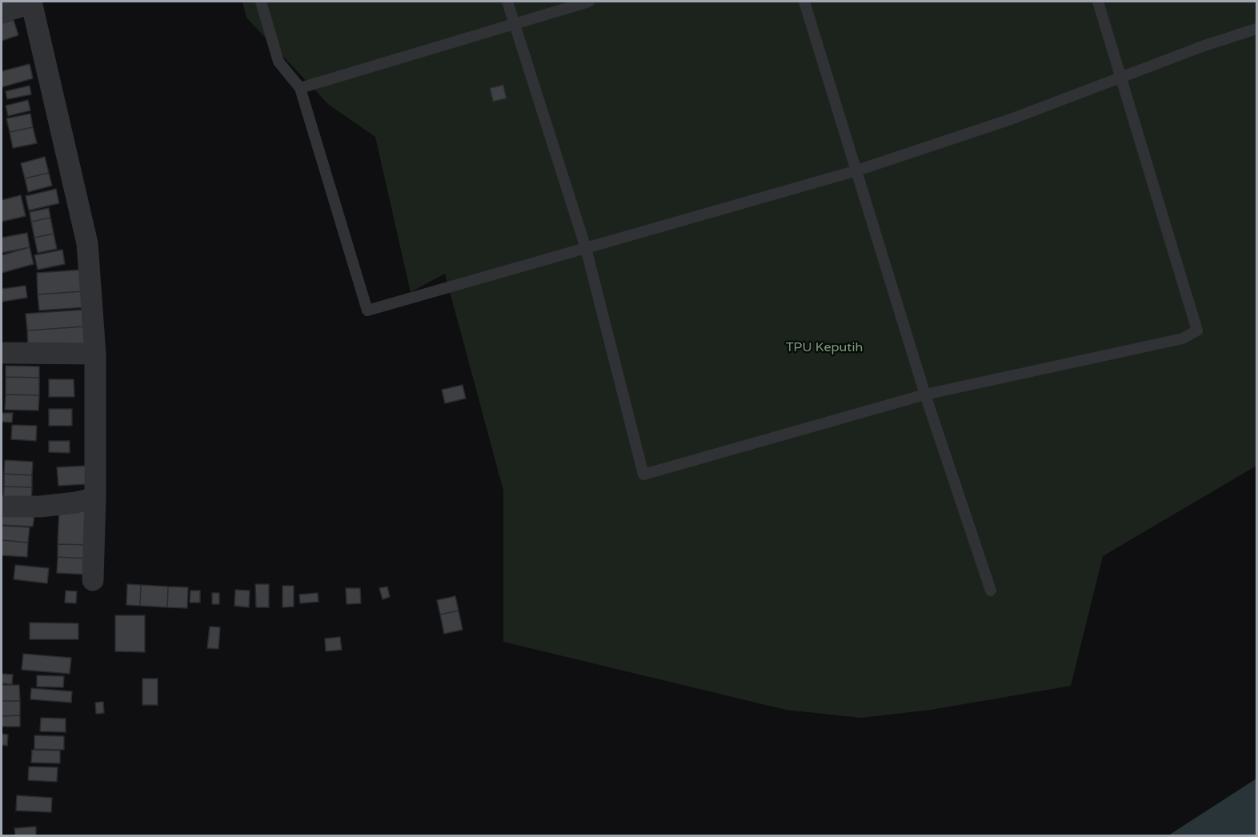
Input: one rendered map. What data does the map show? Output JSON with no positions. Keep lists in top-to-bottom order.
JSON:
{
  "parks": ["TPU Keputih"]
}
